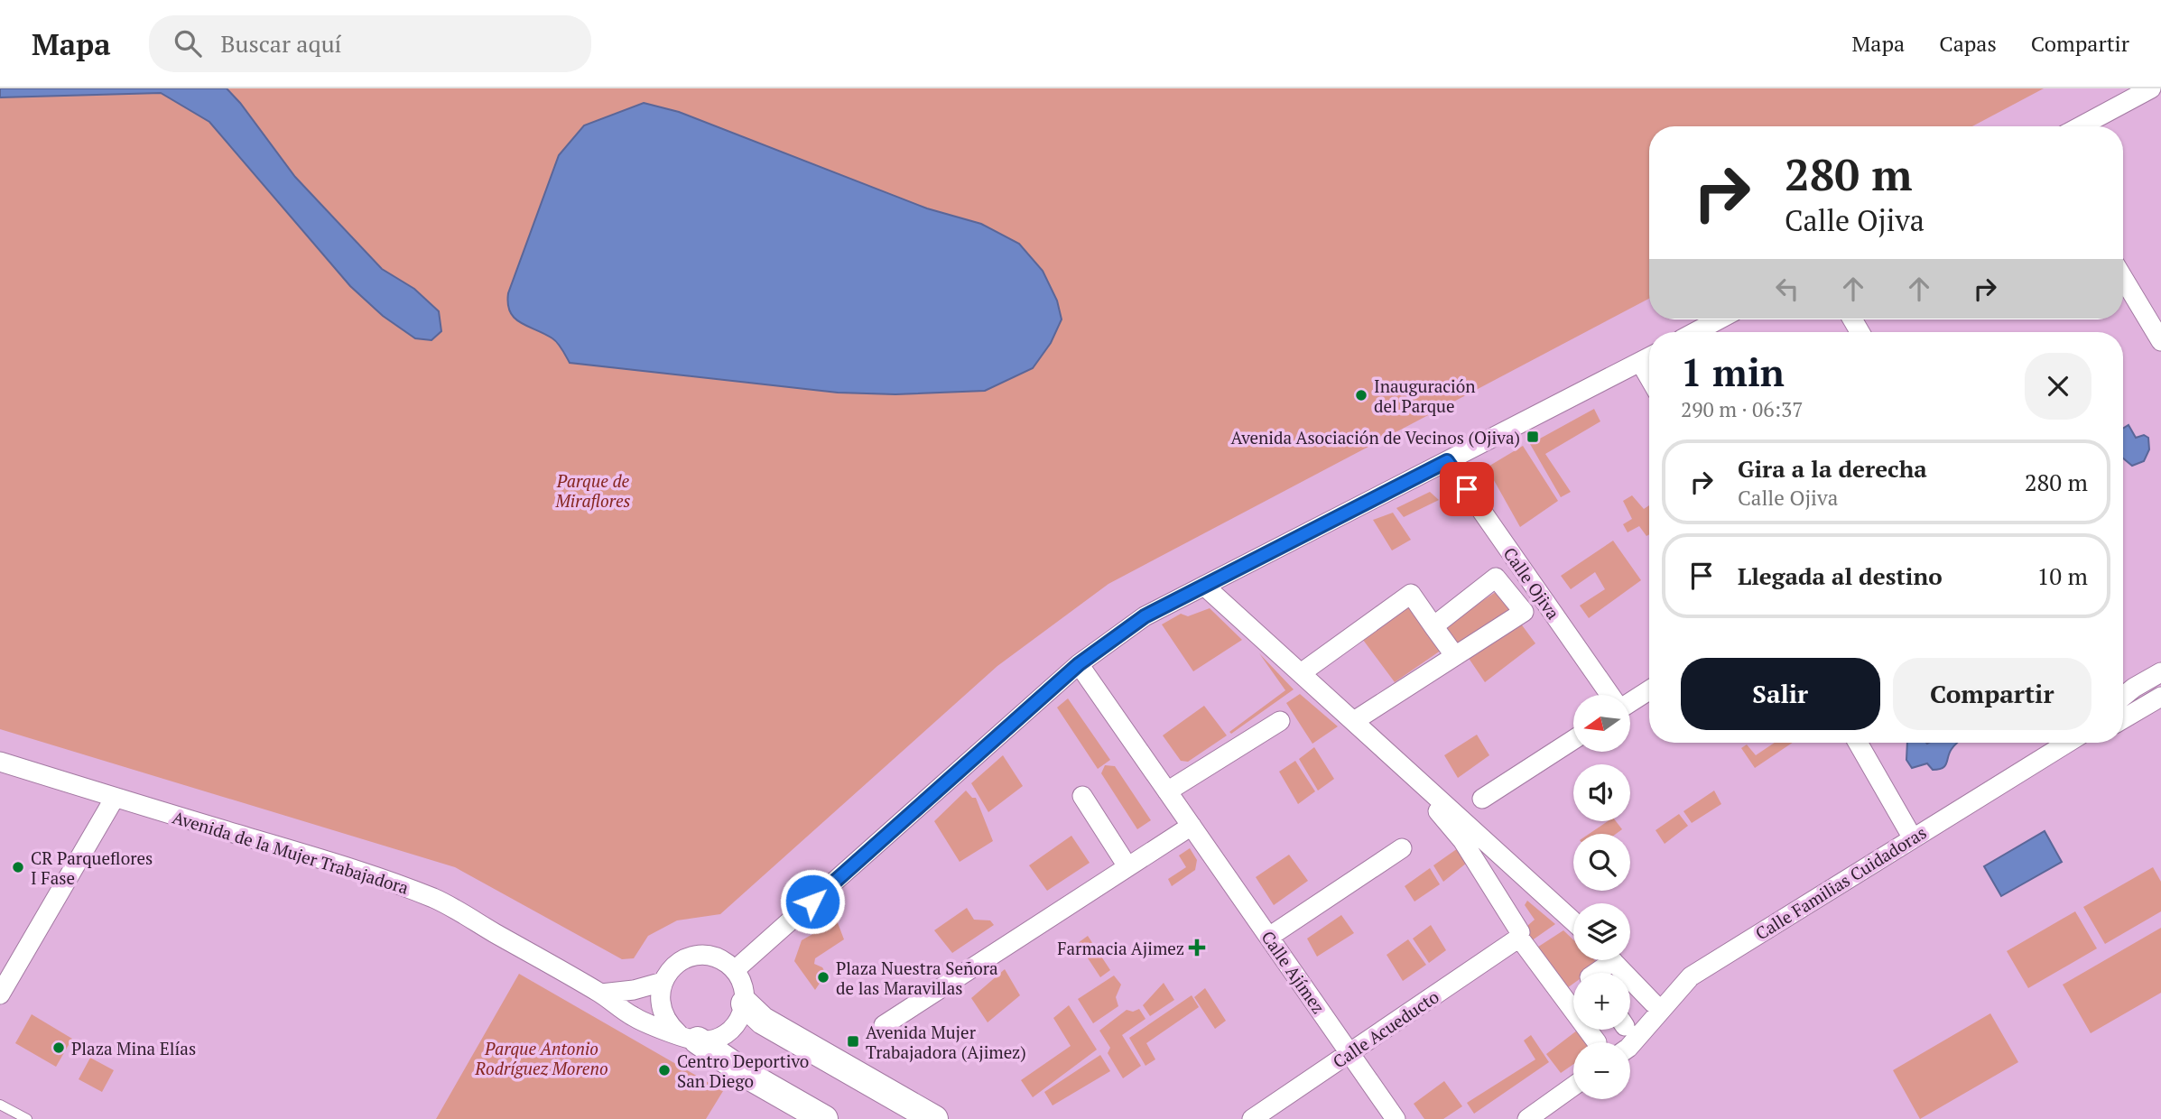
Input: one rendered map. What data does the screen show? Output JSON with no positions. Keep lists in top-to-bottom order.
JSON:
{
  "streets": {
    "street": [
      "Calle Ojiva",
      "Avenida de la Mujer Trabajadora",
      "Calle Familias Cuidadoras",
      "Calle Ajímez",
      "Calle Acueducto"
    ]
  },
  "crossings": [
    ["Calle Ajímez", "Calle Acueducto"]
  ],
  "parks": ["Parque de Miraflores", "Parque Antonio Rodríguez Moreno"],
  "places": {
    "other": [
      "Inauguración del Parque",
      "CR Parqueflores I Fase",
      "Plaza Nuestra Señora de las Maravillas",
      "Plaza Mina Elías",
      "Centro Deportivo San Diego"
    ],
    "transit": ["Avenida Asociación de Vecinos (Ojiva)", "Avenida Mujer Trabajadora (Ajimez)"],
    "health": ["Farmacia Ajimez"]
  },
  "north": "left",
  "page": {
    "header": "Mapa",
    "search": "Buscar aquí",
    "nav": ["Mapa", "Capas", "Compartir"],
    "turn": ["280 m", "Calle Ojiva"],
    "heading": ["1 min", "290 m · 06:37"],
    "list": [
      {
        "name": "Gira a la derecha",
        "note": "Calle Ojiva",
        "value": "280 m"
      },
      {
        "name": "Llegada al destino",
        "value": "10 m"
      }
    ],
    "buttons": ["Salir", "Compartir"],
    "map_buttons": ["+", "−"]
  }
}
